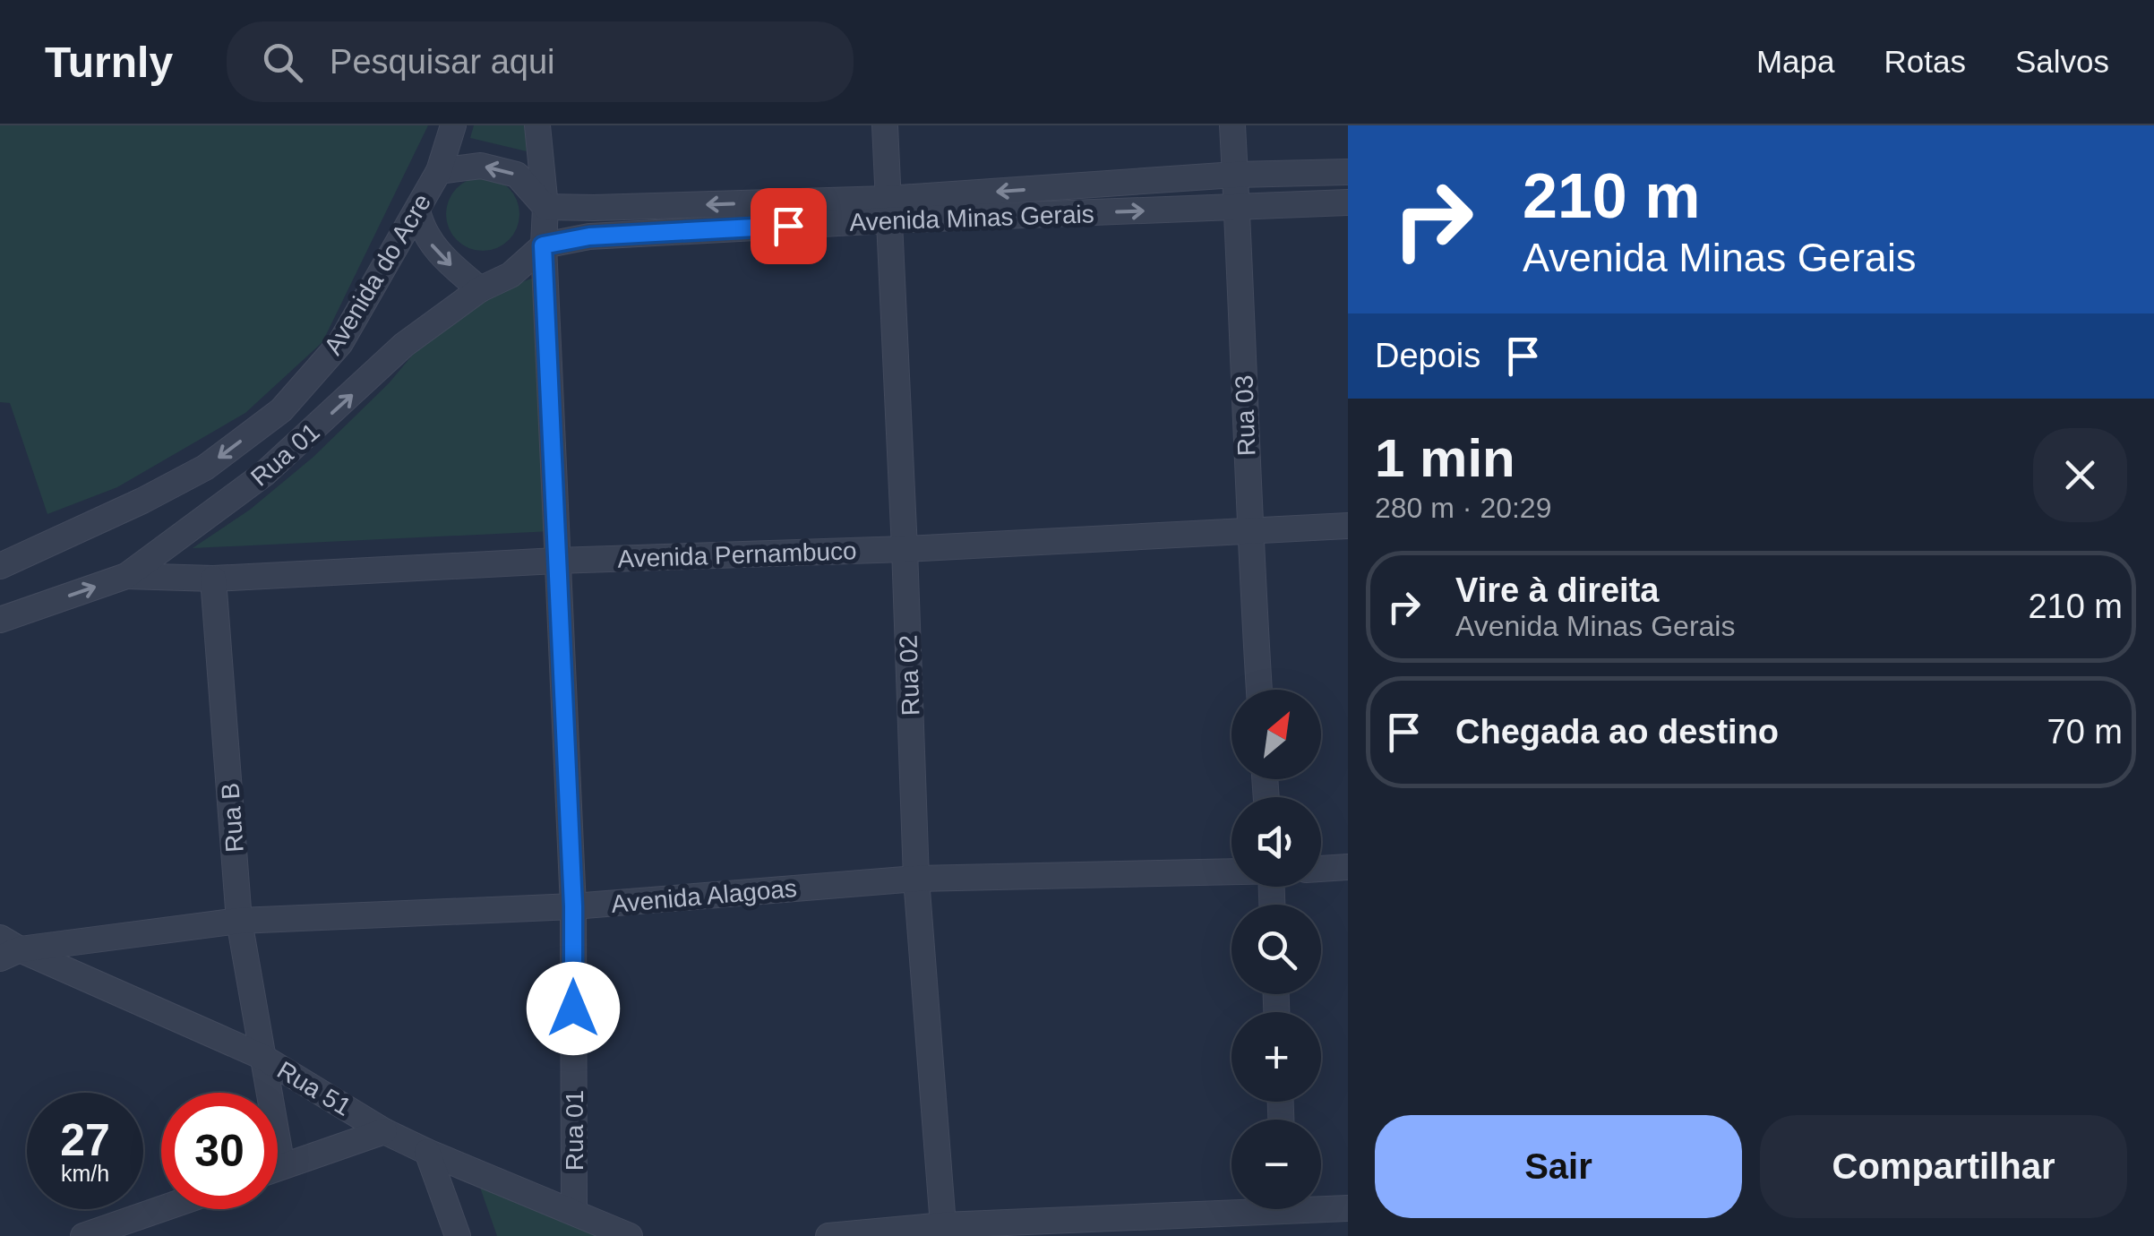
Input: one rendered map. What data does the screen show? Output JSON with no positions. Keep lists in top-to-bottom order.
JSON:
{
  "streets": {
    "street": [
      "Avenida Minas Gerais",
      "Avenida do Acre",
      "Rua 03",
      "Rua 01",
      "Avenida Pernambuco",
      "Rua 02",
      "Rua B",
      "Avenida Alagoas",
      "Rua 51"
    ]
  },
  "crossings": [
    ["Avenida Minas Gerais", "Avenida do Acre"],
    ["Avenida Minas Gerais", "Rua 03"],
    ["Avenida Minas Gerais", "Rua 01"],
    ["Avenida Minas Gerais", "Rua 02"],
    ["Avenida do Acre", "Rua 01"],
    ["Rua 03", "Avenida Pernambuco"],
    ["Rua 01", "Avenida Pernambuco"],
    ["Rua 01", "Avenida Alagoas"],
    ["Rua 01", "Rua 51"],
    ["Avenida Pernambuco", "Rua 02"],
    ["Avenida Pernambuco", "Rua B"],
    ["Rua 02", "Avenida Alagoas"],
    ["Rua B", "Avenida Alagoas"],
    ["Rua B", "Rua 51"],
    ["Avenida Alagoas", "Rua 51"]
  ],
  "one_way": ["Avenida do Acre"],
  "north": "top right",
  "page": {
    "header": "Turnly",
    "search": "Pesquisar aqui",
    "nav": ["Mapa", "Rotas", "Salvos"],
    "turn": ["210 m", "Avenida Minas Gerais"],
    "then": "Depois",
    "heading": ["1 min", "280 m · 20:29"],
    "list": [
      {
        "name": "Vire à direita",
        "note": "Avenida Minas Gerais",
        "value": "210 m"
      },
      {
        "name": "Chegada ao destino",
        "value": "70 m"
      }
    ],
    "map_buttons": ["+", "−"],
    "speed": "27 km/h",
    "limit": "30",
    "buttons": ["Sair", "Compartilhar"]
  }
}
